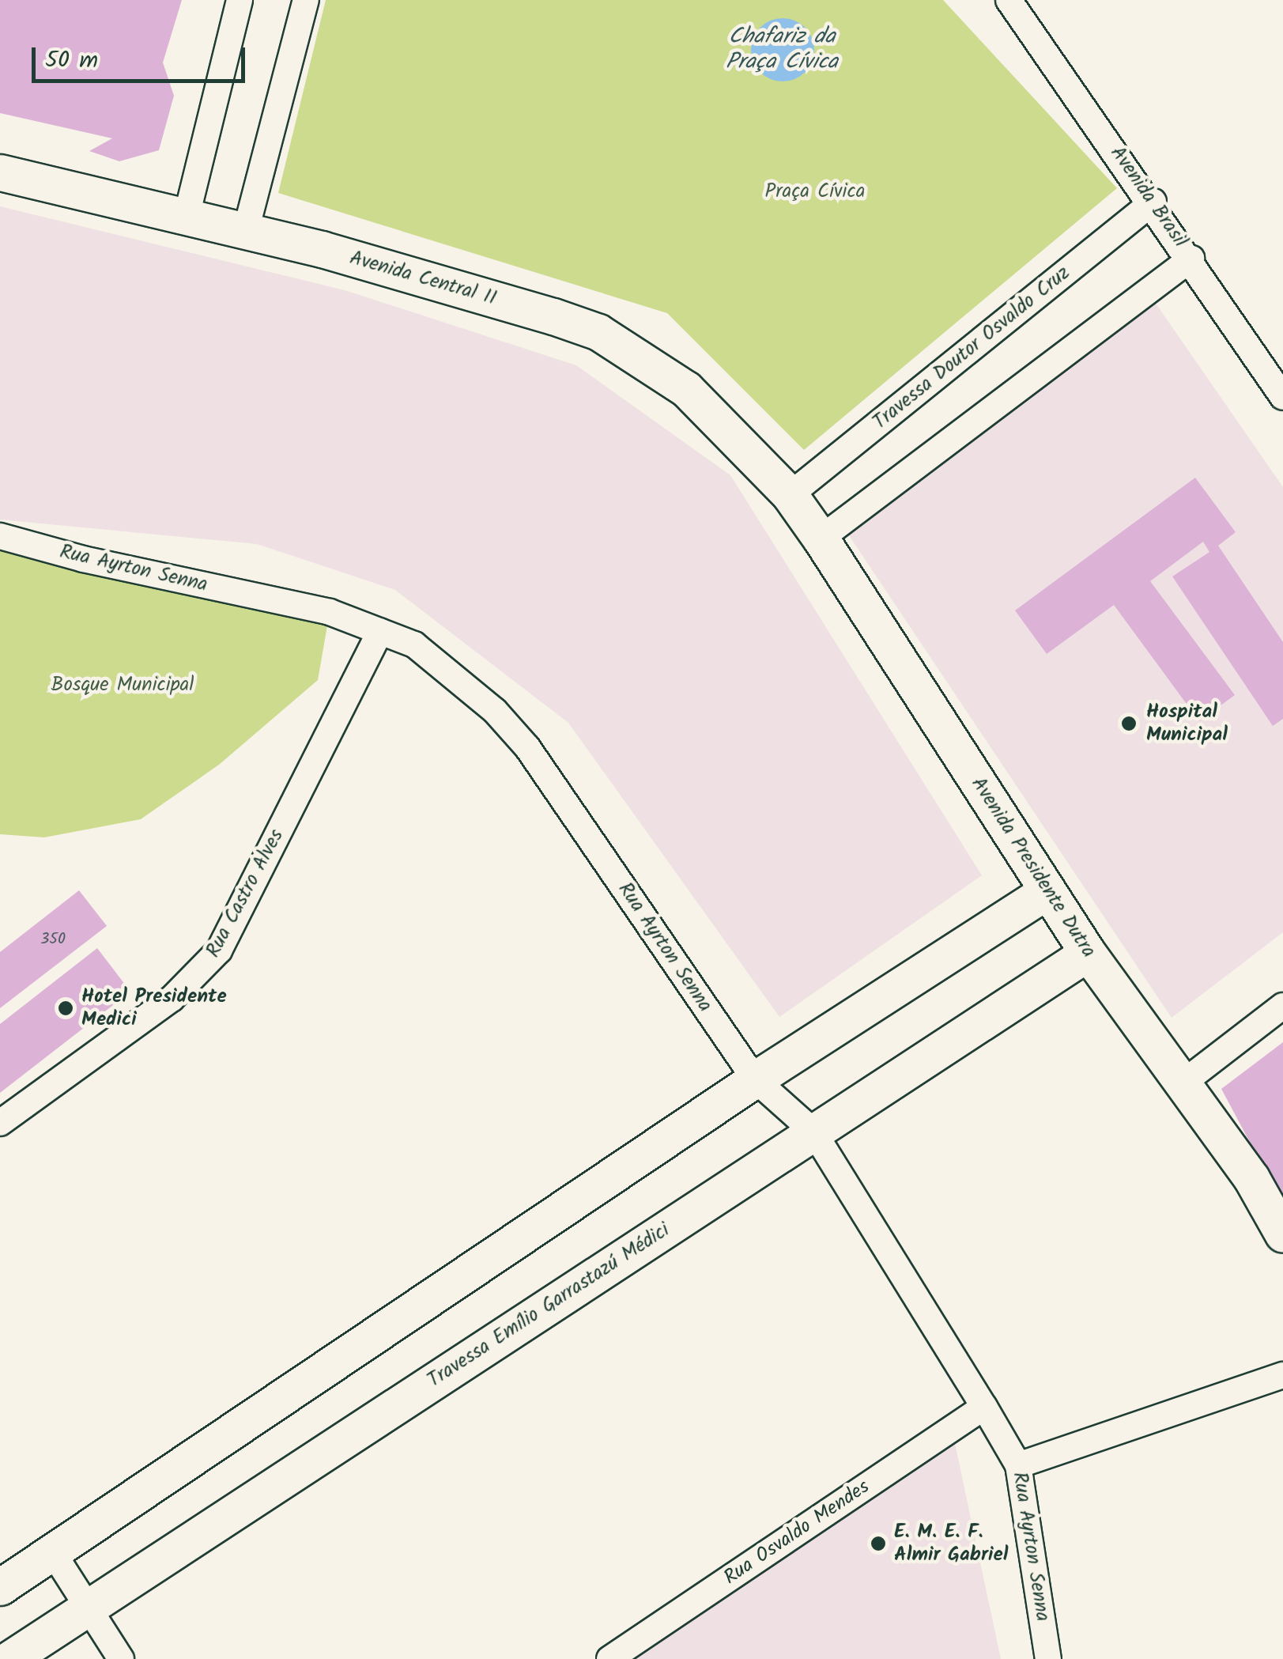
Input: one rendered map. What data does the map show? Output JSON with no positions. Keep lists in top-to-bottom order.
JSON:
{
  "streets": {
    "street": [
      "Avenida Brasil",
      "Avenida Central II",
      "Travessa Doutor Osvaldo Cruz",
      "Rua Ayrton Senna",
      "Avenida Presidente Dutra",
      "Rua Castro Alves",
      "Travessa Emílio Garrastazú Médici",
      "Rua Osvaldo Mendes"
    ]
  },
  "crossings": [
    ["Avenida Brasil", "Travessa Doutor Osvaldo Cruz"],
    ["Avenida Central II", "Travessa Doutor Osvaldo Cruz"],
    ["Avenida Central II", "Avenida Presidente Dutra"],
    ["Travessa Doutor Osvaldo Cruz", "Avenida Presidente Dutra"],
    ["Rua Ayrton Senna", "Rua Castro Alves"],
    ["Rua Ayrton Senna", "Travessa Emílio Garrastazú Médici"],
    ["Rua Ayrton Senna", "Rua Osvaldo Mendes"],
    ["Avenida Presidente Dutra", "Travessa Emílio Garrastazú Médici"]
  ],
  "water": ["Chafariz da Praça Cívica"],
  "parks": ["Praça Cívica", "Bosque Municipal"],
  "places": ["Hospital Municipal", "Hotel Presidente Medici", "E. M. E. F. Almir Gabriel"],
  "house_numbers": ["350"],
  "scale_bar": "50 m"
}
